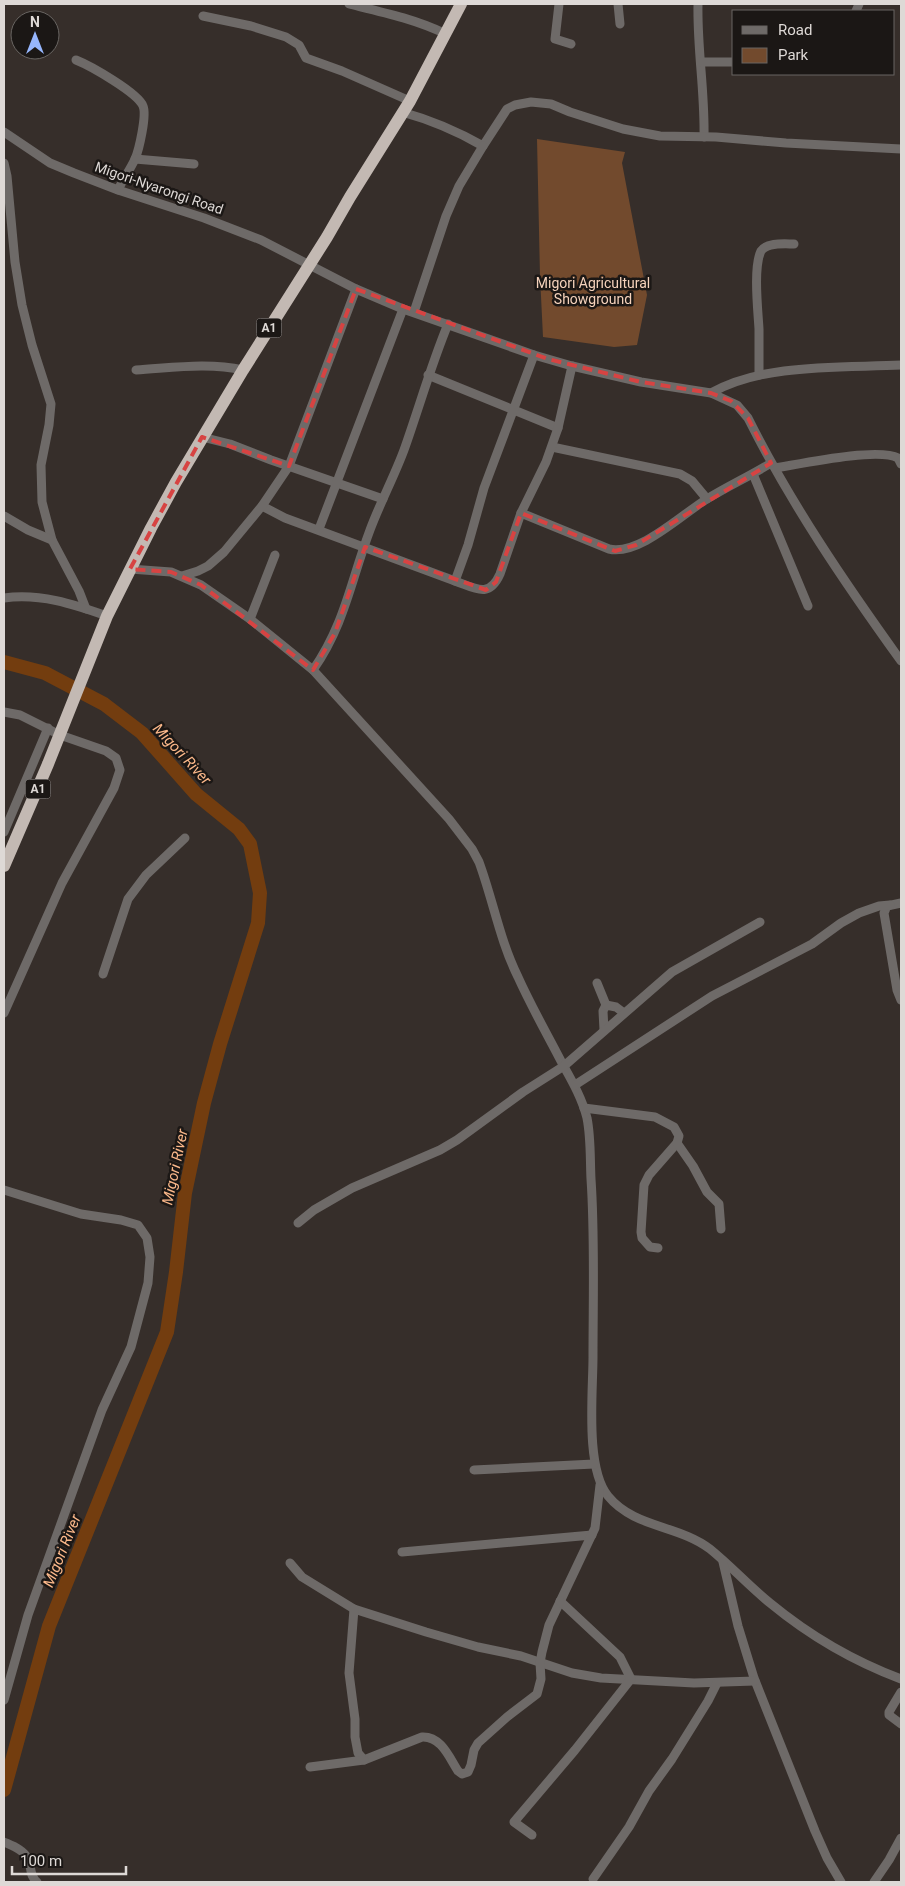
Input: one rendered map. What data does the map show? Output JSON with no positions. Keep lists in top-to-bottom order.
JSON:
{
  "streets": {
    "highway": ["A1"],
    "street": ["Migori-Nyarongi Road"]
  },
  "crossings": [
    ["Migori-Nyarongi Road", "A1"]
  ],
  "water": ["Migori River"],
  "parks": ["Migori Agricultural Showground"],
  "legend": ["Road", "Park"],
  "scale_bar": "100 m",
  "north": "top"
}
